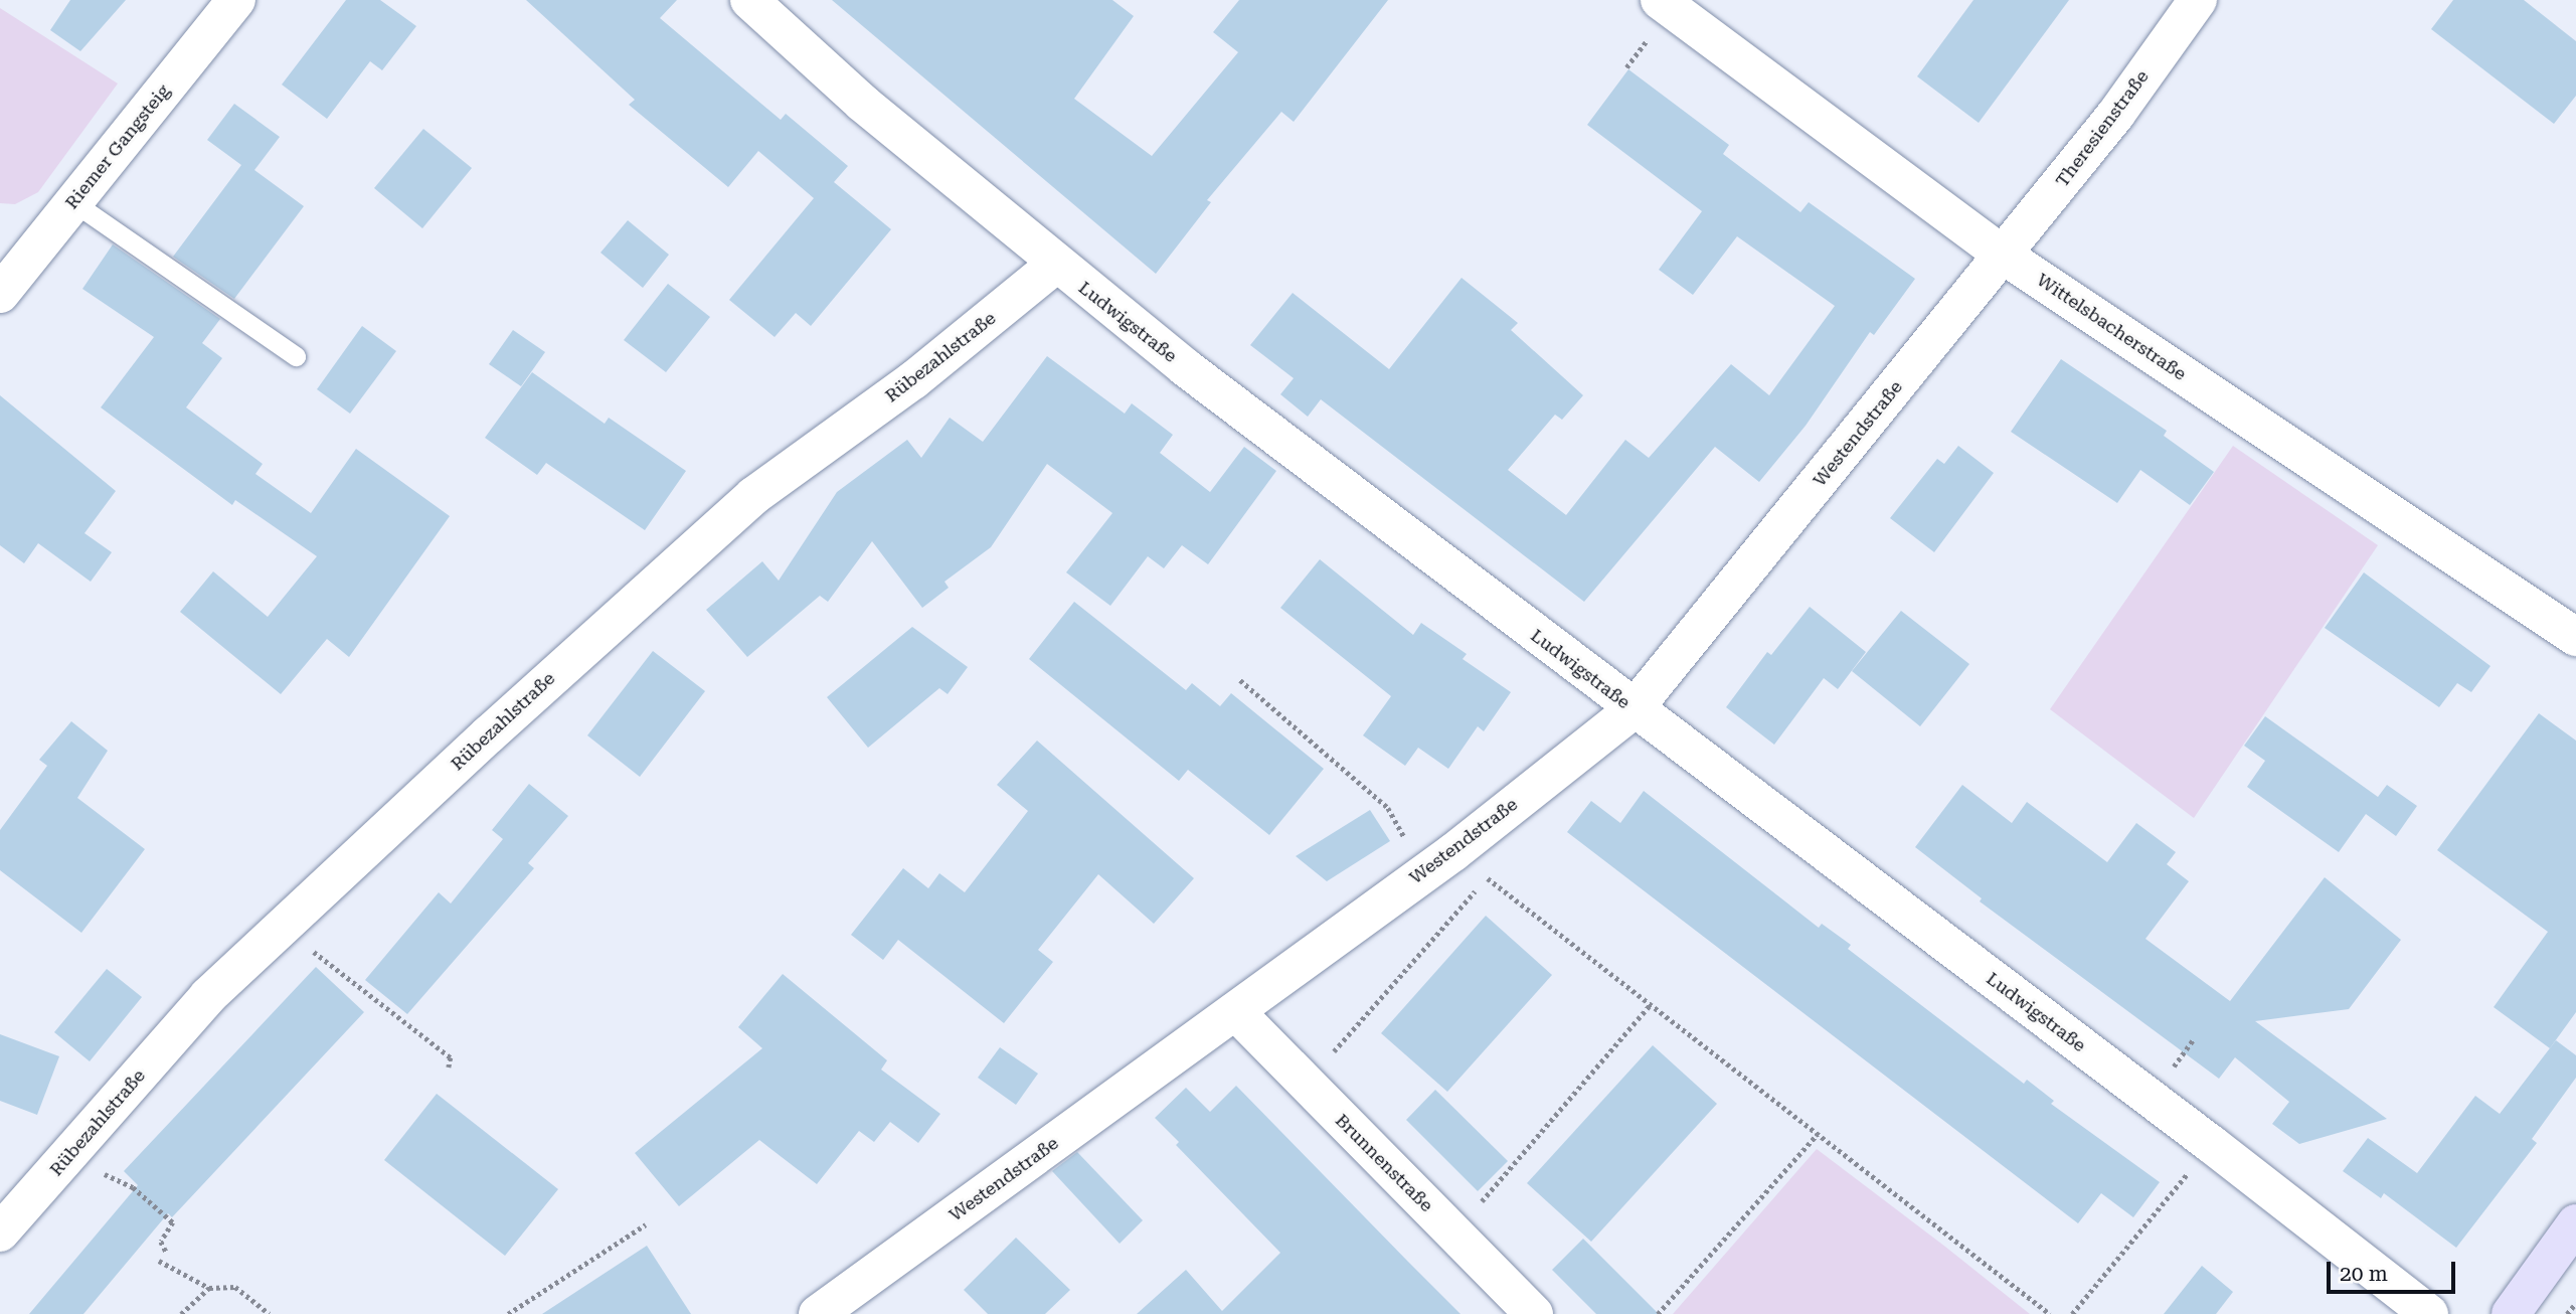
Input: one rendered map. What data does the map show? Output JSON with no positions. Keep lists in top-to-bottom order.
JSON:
{
  "streets": {
    "street": [
      "Theresienstraße",
      "Riemer Gangsteig",
      "Ludwigstraße",
      "Wittelsbacherstraße",
      "Rübezahlstraße",
      "Westendstraße",
      "Brunnenstraße"
    ]
  },
  "crossings": [
    ["Theresienstraße", "Wittelsbacherstraße"],
    ["Theresienstraße", "Westendstraße"],
    ["Ludwigstraße", "Rübezahlstraße"],
    ["Ludwigstraße", "Westendstraße"],
    ["Wittelsbacherstraße", "Westendstraße"],
    ["Westendstraße", "Brunnenstraße"]
  ],
  "scale_bar": "20 m"
}
